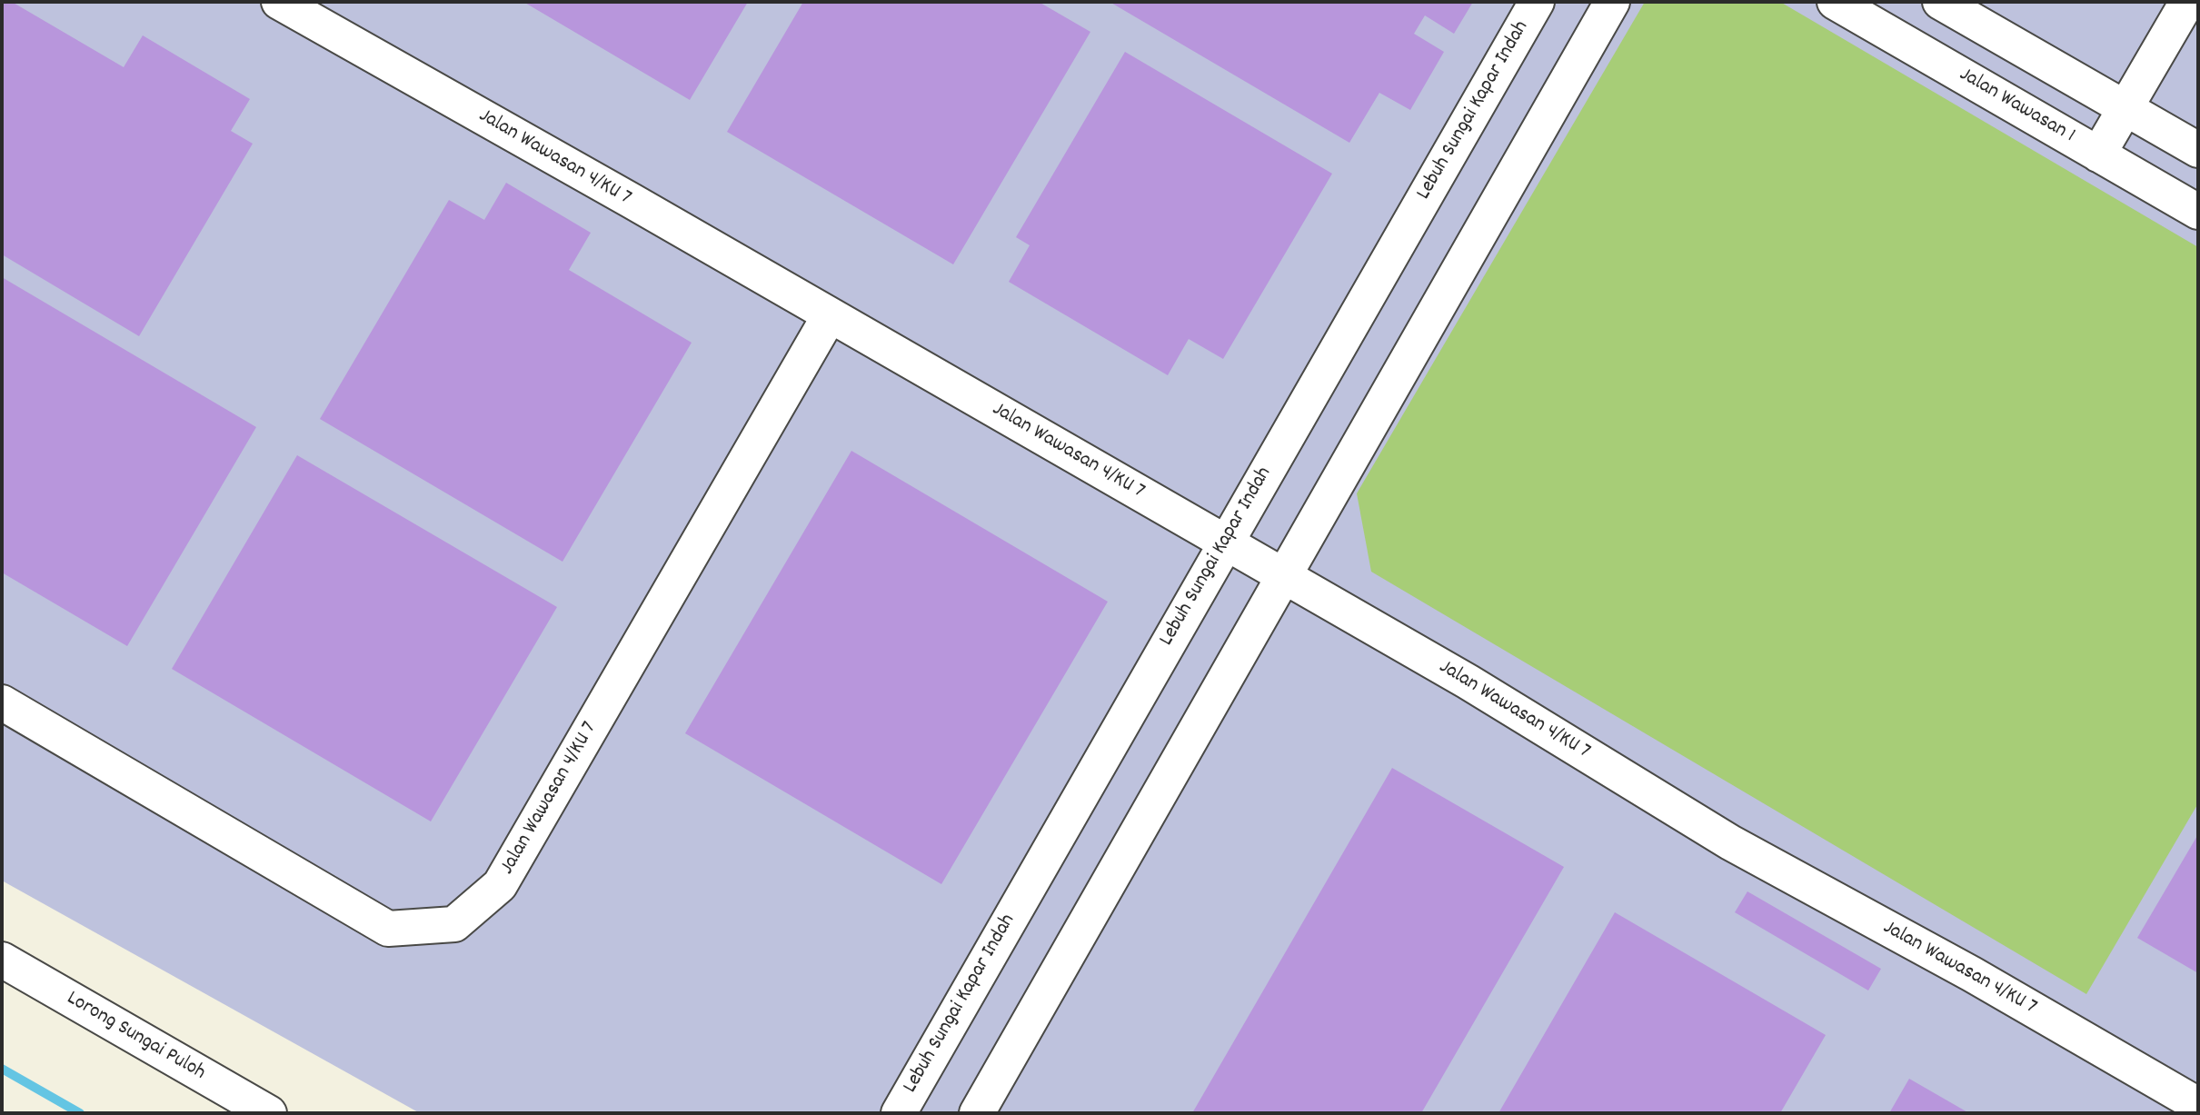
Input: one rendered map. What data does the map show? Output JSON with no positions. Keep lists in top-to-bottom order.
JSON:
{
  "streets": {
    "street": [
      "Jalan Wawasan 1",
      "Lebuh Sungai Kapar Indah",
      "Jalan Wawasan 4/KU 7",
      "Lorong Sungai Puloh"
    ]
  },
  "crossings": [
    ["Lebuh Sungai Kapar Indah", "Jalan Wawasan 4/KU 7"]
  ]
}
